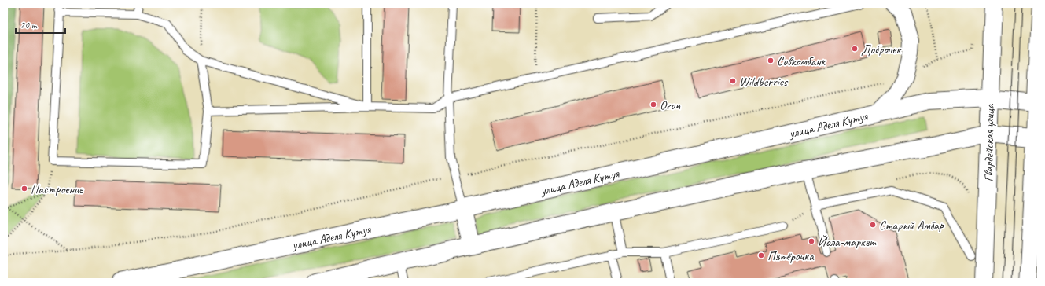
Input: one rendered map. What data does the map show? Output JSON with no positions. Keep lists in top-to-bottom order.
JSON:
{
  "streets": {
    "main road": ["улица Аделя Кутуя", "Гвардейская улица"]
  },
  "crossings": [
    ["улица Аделя Кутуя", "Гвардейская улица"]
  ],
  "places": [
    "Добропек",
    "Совкомбанк",
    "Wildberries",
    "Ozon",
    "Настроение",
    "Старый Амбар",
    "Йола-маркет",
    "Пятёрочка"
  ],
  "scale_bar": "20 m"
}
